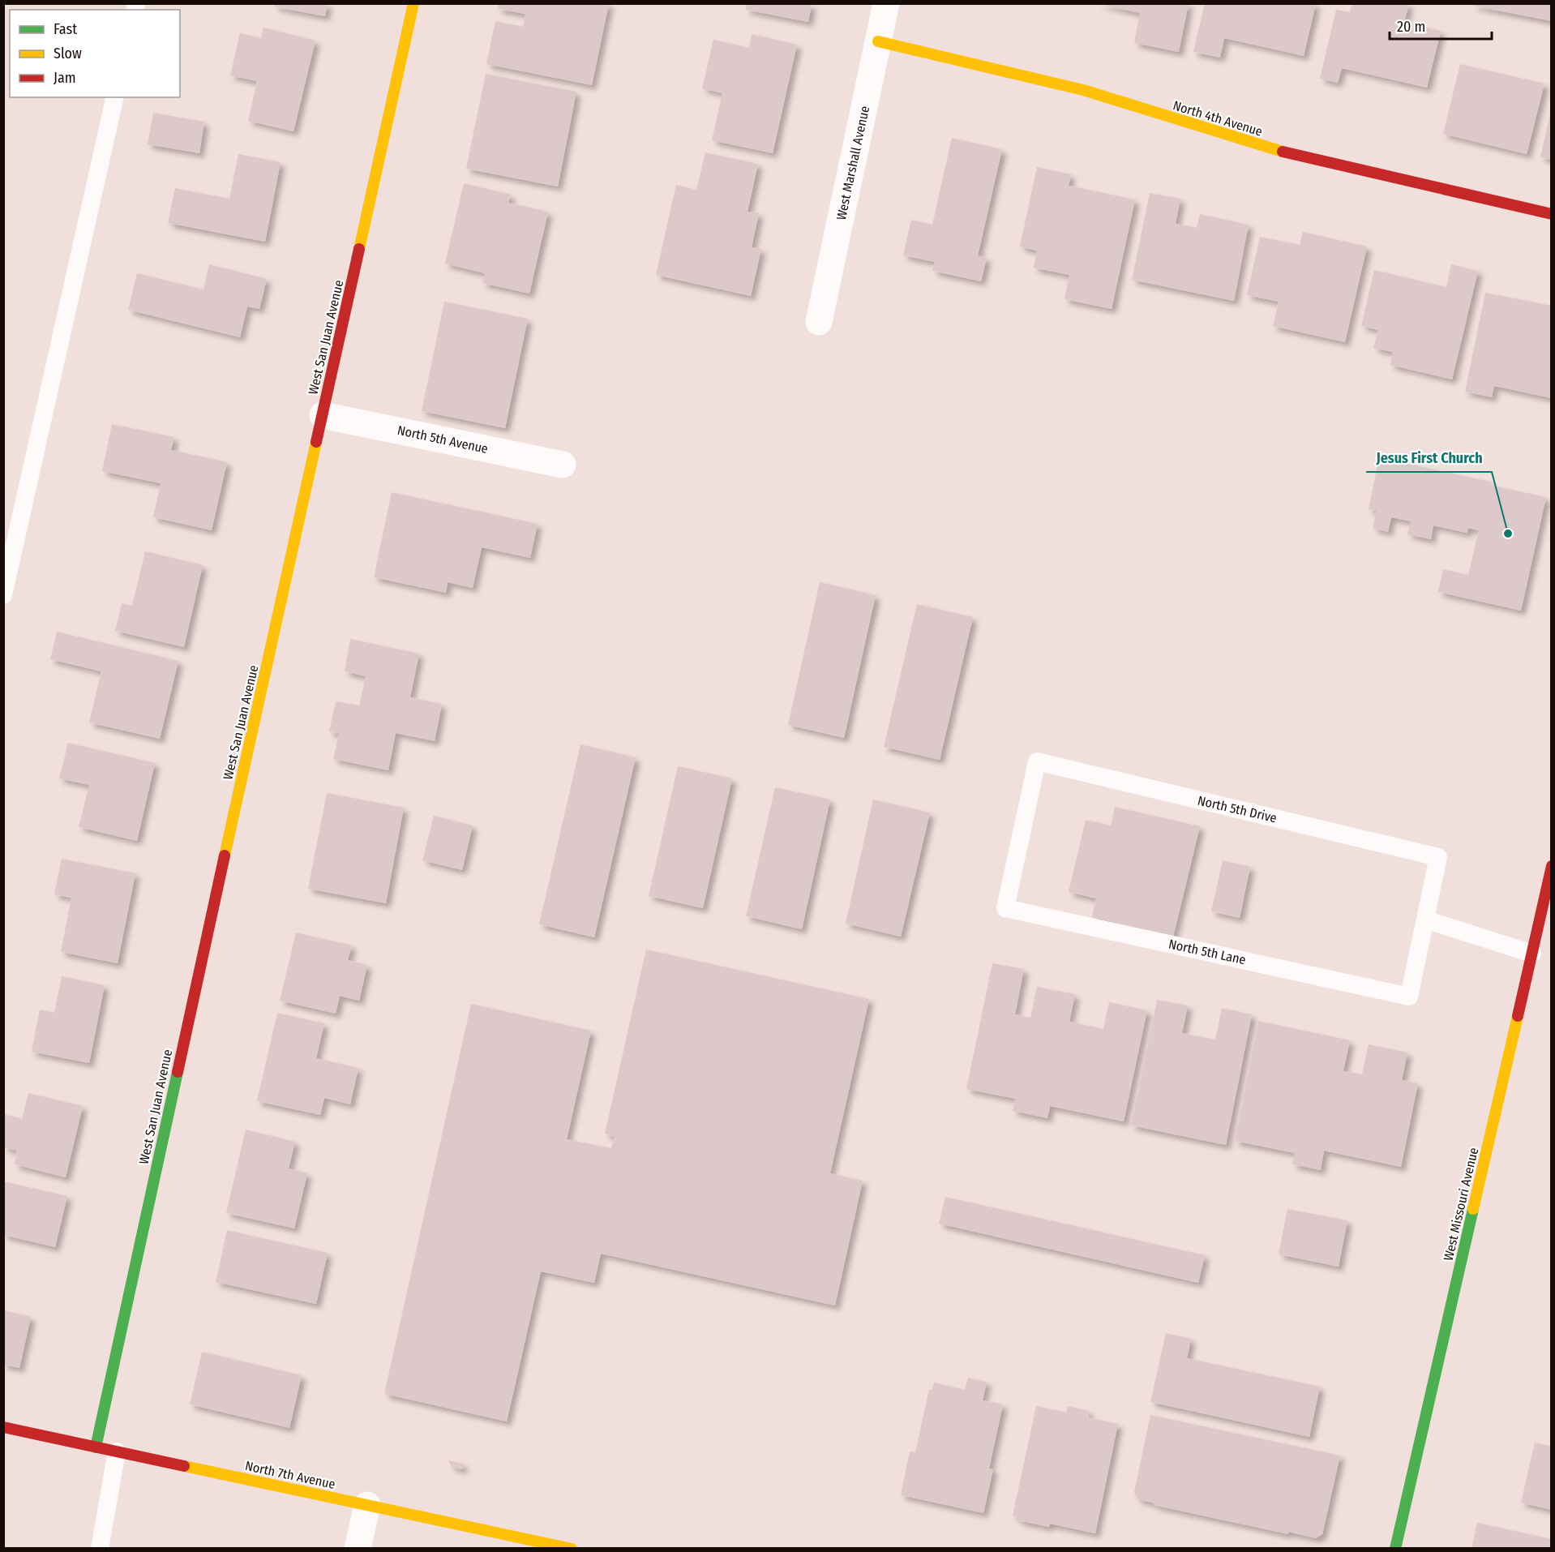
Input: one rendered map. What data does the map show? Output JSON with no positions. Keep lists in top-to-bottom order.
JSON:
{
  "streets": {
    "street": [
      "North 4th Avenue",
      "West Marshall Avenue",
      "West San Juan Avenue",
      "North 5th Avenue",
      "West Missouri Avenue",
      "North 7th Avenue"
    ],
    "lane": ["North 5th Drive", "North 5th Lane"]
  },
  "crossings": [
    ["North 4th Avenue", "West Marshall Avenue"],
    ["West San Juan Avenue", "North 5th Avenue"],
    ["West San Juan Avenue", "North 7th Avenue"],
    ["North 5th Drive", "North 5th Lane"]
  ],
  "places": ["Jesus First Church"],
  "legend": ["Fast", "Slow", "Jam"],
  "scale_bar": "20 m"
}
